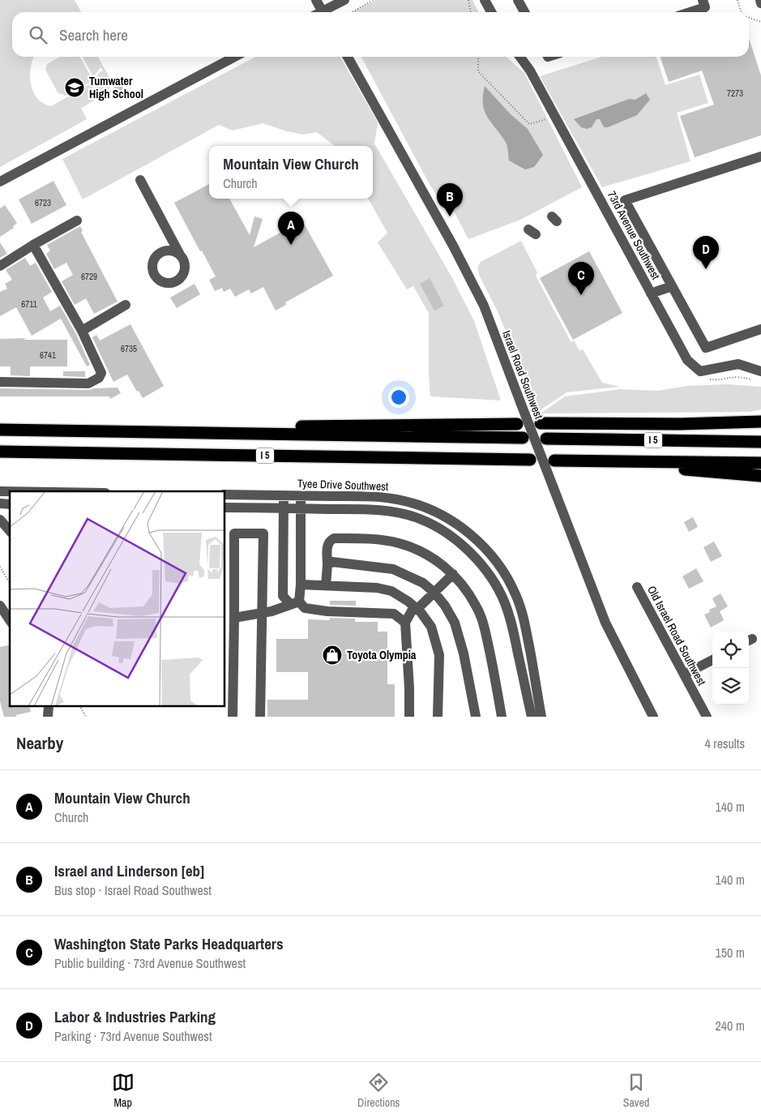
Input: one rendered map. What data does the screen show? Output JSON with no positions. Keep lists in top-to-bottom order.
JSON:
{
  "streets": {
    "highway": ["I 5"],
    "street": [
      "73rd Avenue Southwest",
      "Israel Road Southwest",
      "Tyee Drive Southwest",
      "Old Israel Road Southwest"
    ]
  },
  "places": {
    "school or university": ["Tumwater High School"],
    "shop": ["Toyota Olympia"]
  },
  "house_numbers": [
    "7273",
    "6723",
    "6729",
    "6711",
    "6735",
    "6741"
  ],
  "page": {
    "search": "Search here",
    "popup": ["Mountain View Church", "Church"],
    "pins": [
      "B",
      "A",
      "D",
      "C"
    ],
    "heading": ["Nearby", "4 results"],
    "list": [
      {
        "mark": "A",
        "name": "Mountain View Church",
        "note": "Church",
        "value": "140 m"
      },
      {
        "mark": "B",
        "name": "Israel and Linderson [eb]",
        "note": "Bus stop · Israel Road Southwest",
        "value": "140 m"
      },
      {
        "mark": "C",
        "name": "Washington State Parks Headquarters",
        "note": "Public building · 73rd Avenue Southwest",
        "value": "150 m"
      },
      {
        "mark": "D",
        "name": "Labor & Industries Parking",
        "note": "Parking · 73rd Avenue Southwest",
        "value": "240 m"
      }
    ],
    "nav": ["Map", "Directions", "Saved"]
  }
}
